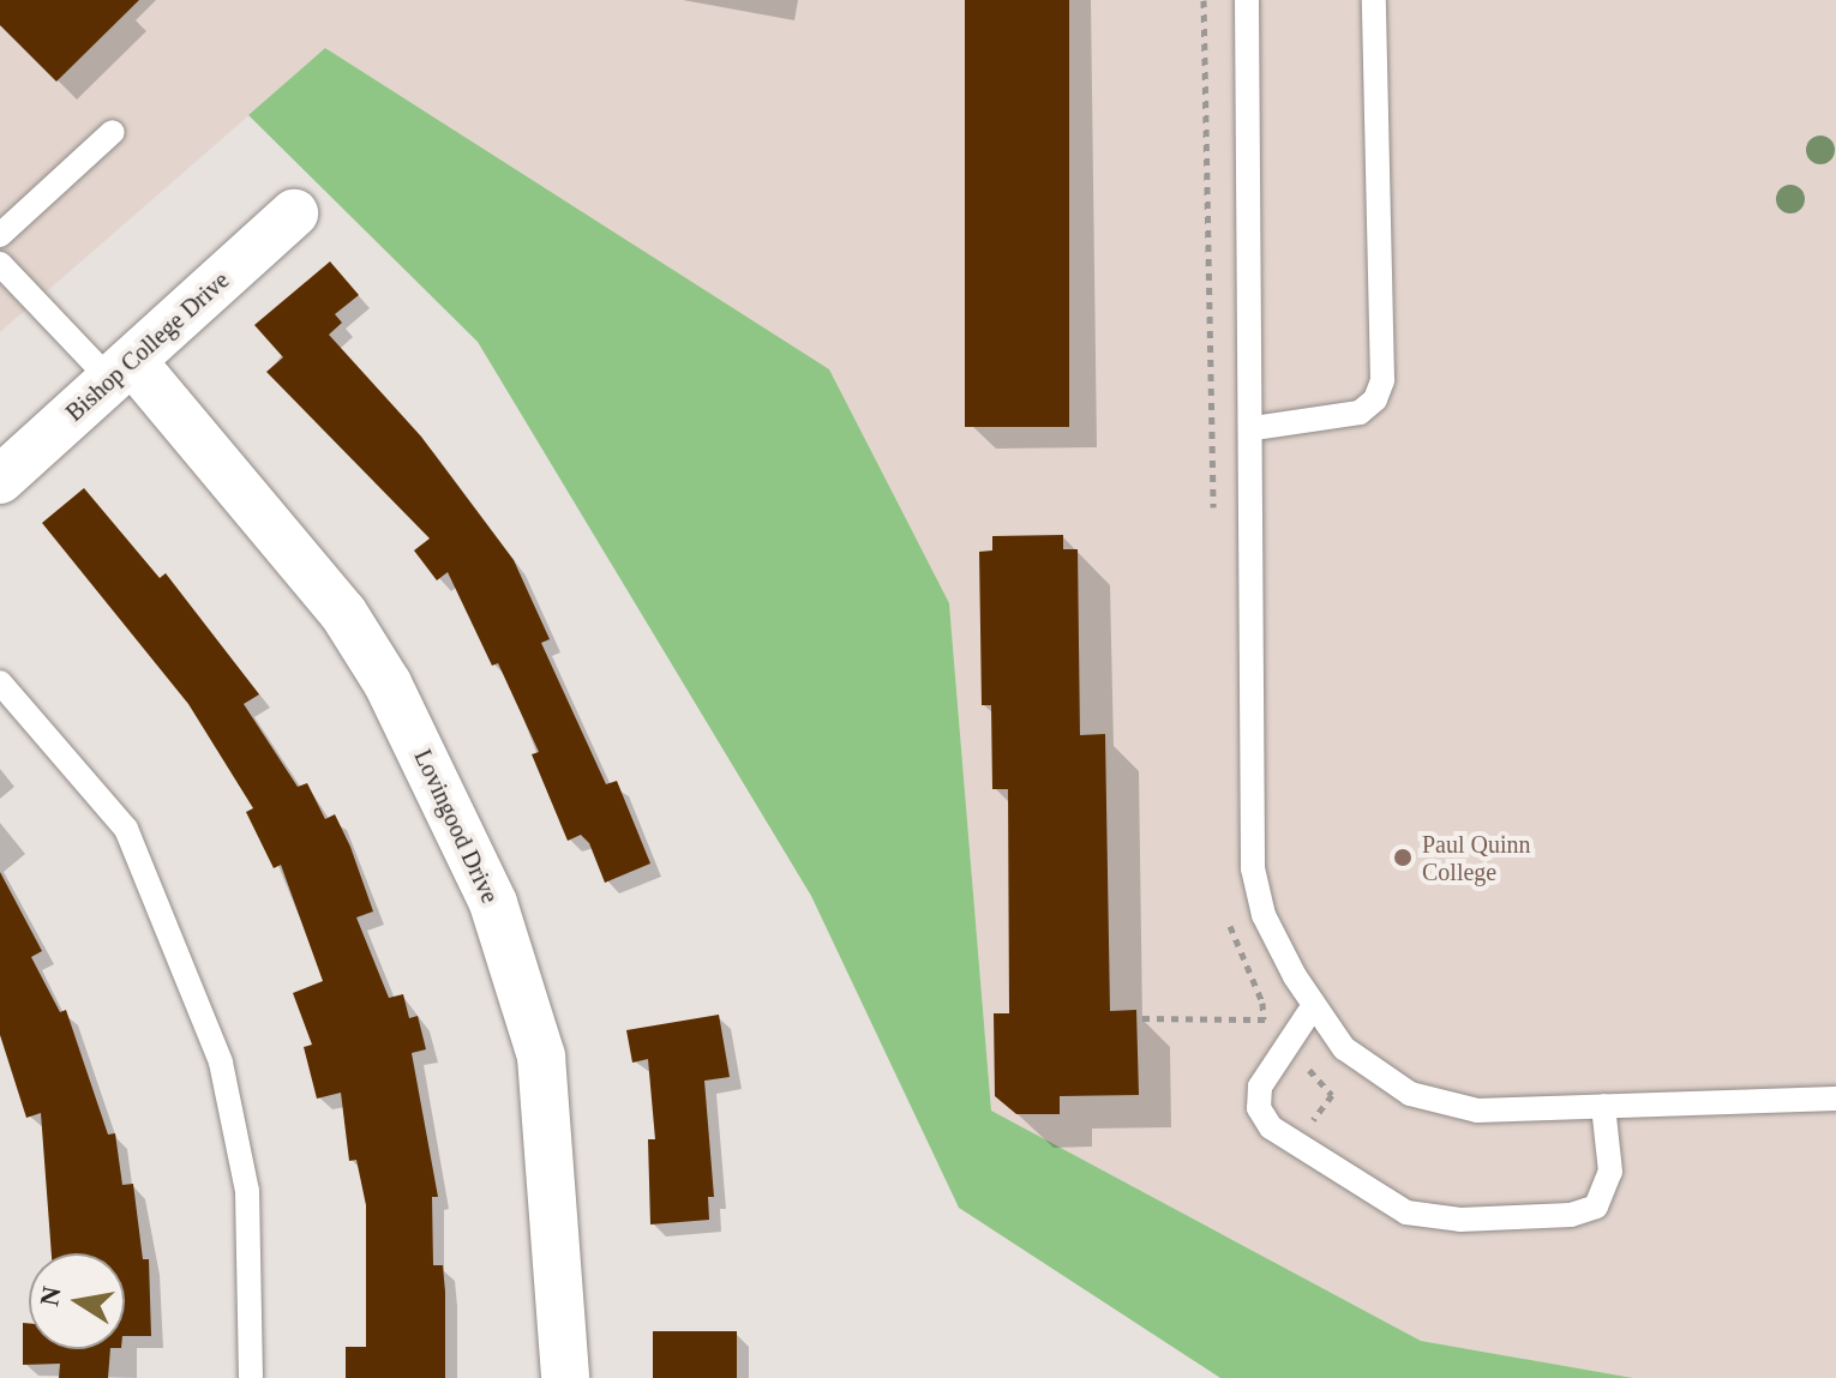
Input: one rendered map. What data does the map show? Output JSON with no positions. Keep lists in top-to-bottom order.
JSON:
{
  "streets": {
    "street": ["Bishop College Drive", "Lovingood Drive"]
  },
  "crossings": [
    ["Bishop College Drive", "Lovingood Drive"]
  ],
  "places": ["Paul Quinn College"],
  "north": "left"
}
